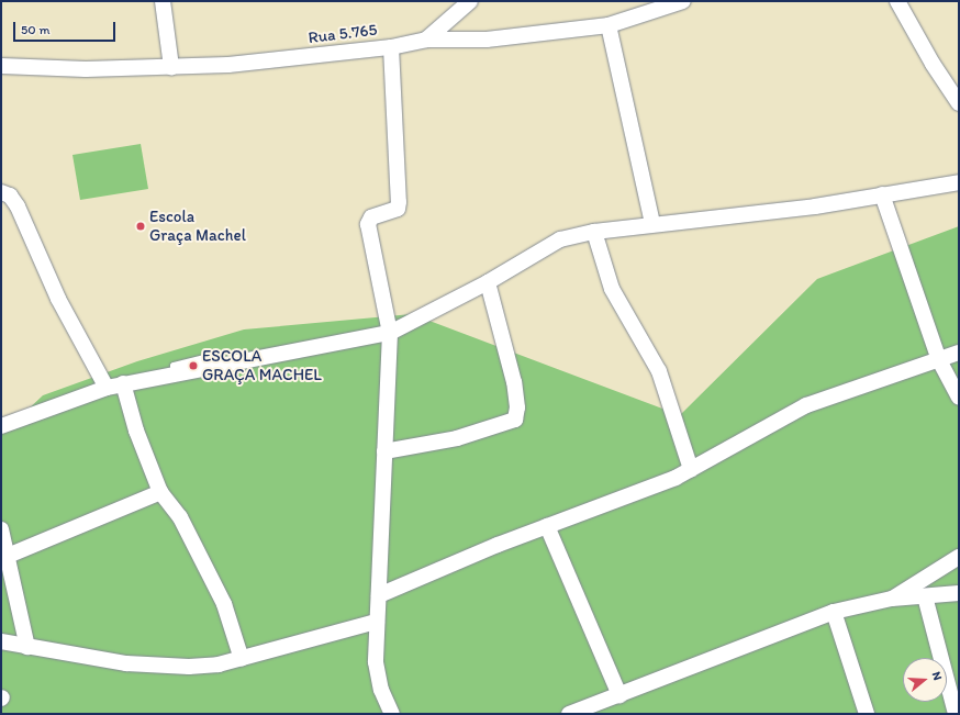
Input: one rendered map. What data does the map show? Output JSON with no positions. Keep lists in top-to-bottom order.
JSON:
{
  "streets": {
    "street": ["Rua 5.765"]
  },
  "places": ["Escola Graça Machel", "ESCOLA GRAÇA MACHEL"],
  "scale_bar": "50 m",
  "north": "right"
}
